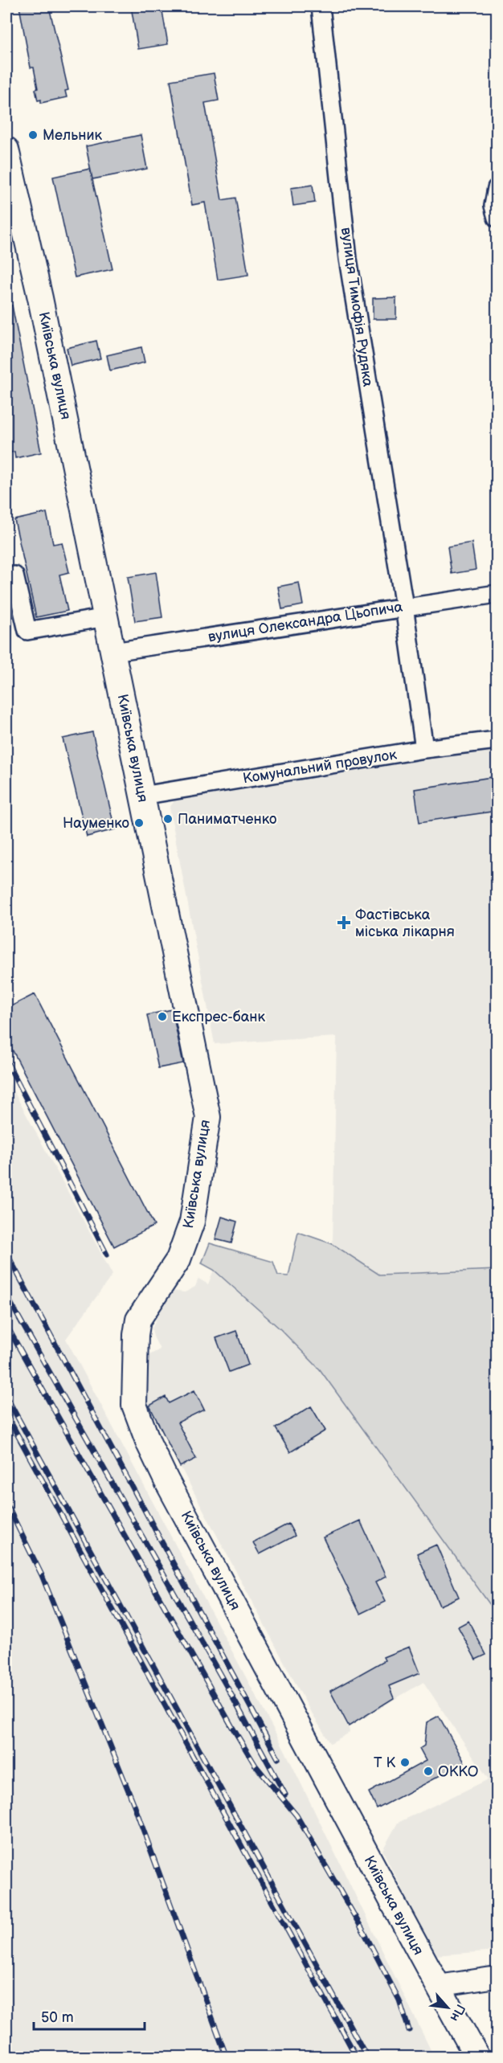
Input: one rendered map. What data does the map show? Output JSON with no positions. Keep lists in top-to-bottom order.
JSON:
{
  "streets": {
    "main road": ["Київська вулиця"],
    "street": ["вулиця Тимофія Рудяка", "вулиця Олександра Цьопича", "Комунальний провулок"]
  },
  "crossings": [
    ["вулиця Тимофія Рудяка", "вулиця Олександра Цьопича"],
    ["вулиця Тимофія Рудяка", "Комунальний провулок"],
    ["Київська вулиця", "вулиця Олександра Цьопича"],
    ["Київська вулиця", "Комунальний провулок"]
  ],
  "places": {
    "other": [
      "Мельник",
      "Паниматченко",
      "Науменко",
      "Експрес-банк",
      "Т К",
      "OKKO"
    ],
    "health": ["Фастівська міська лікарня"]
  },
  "scale_bar": "50 m",
  "north": "bottom right"
}
